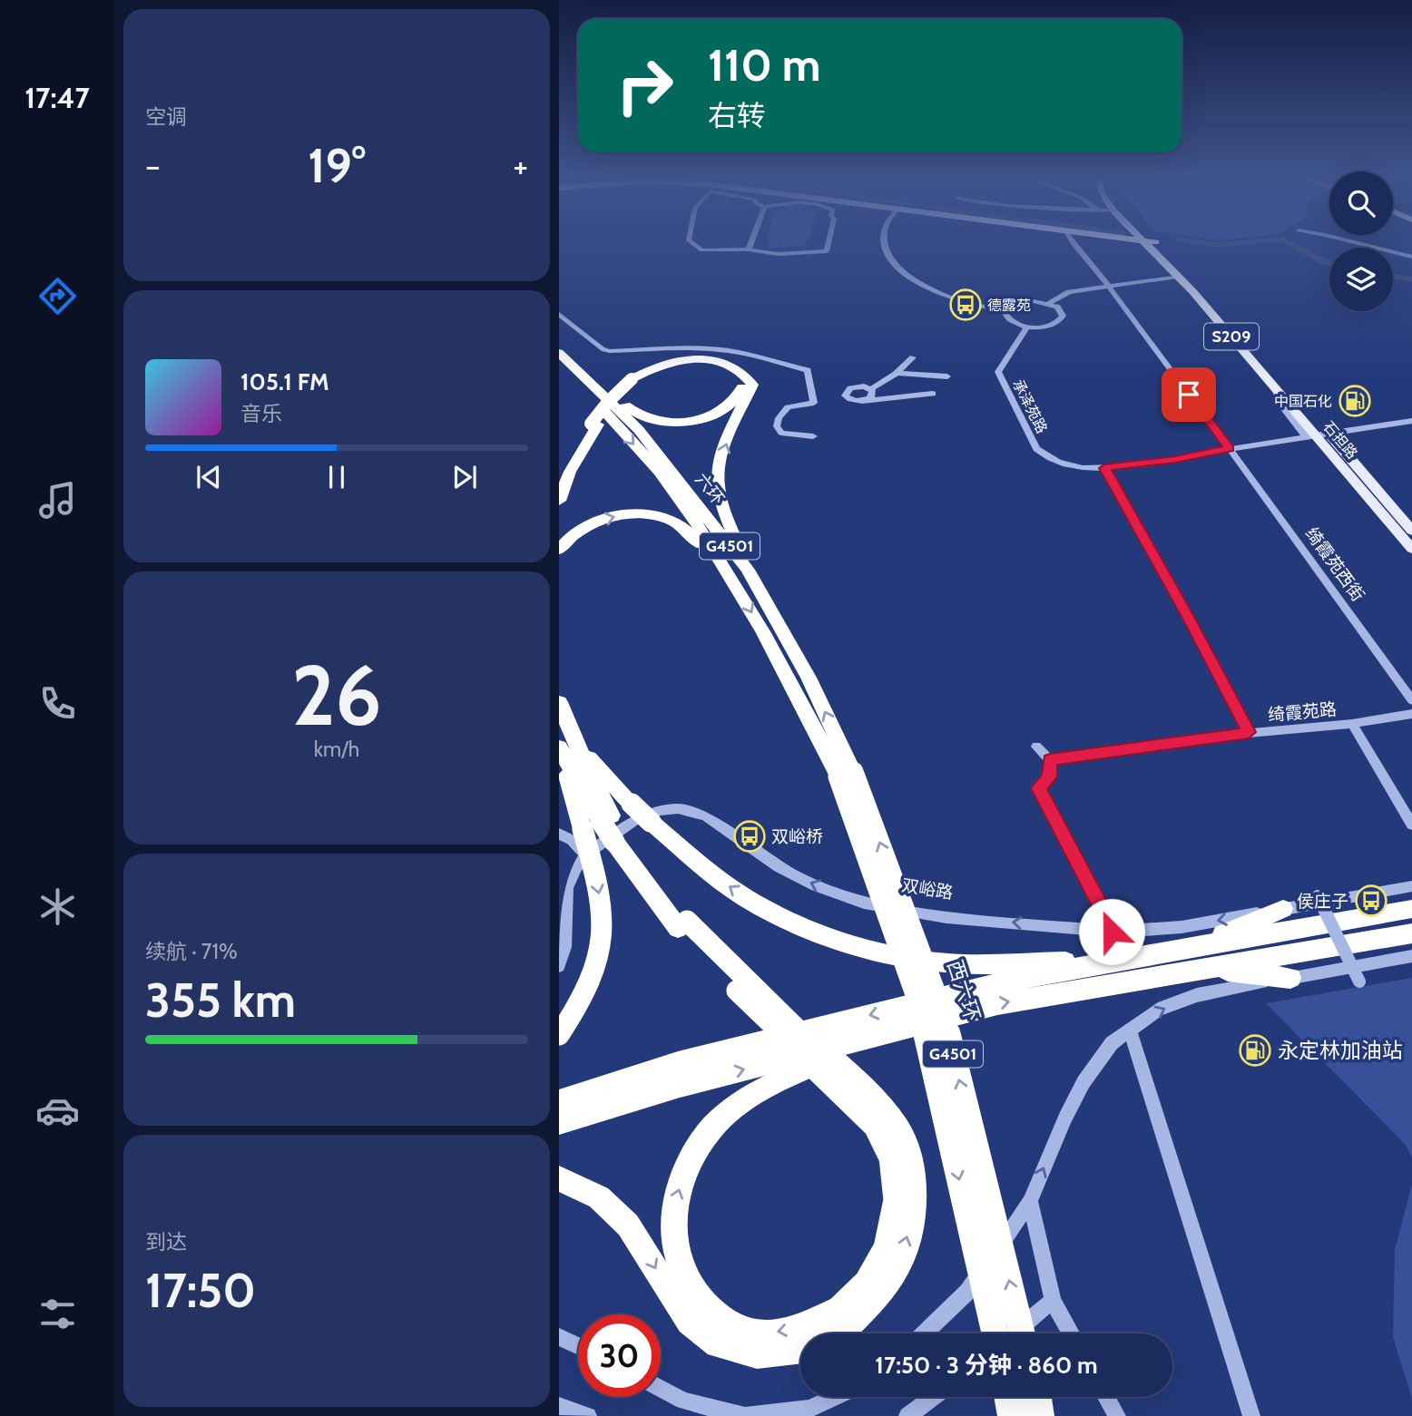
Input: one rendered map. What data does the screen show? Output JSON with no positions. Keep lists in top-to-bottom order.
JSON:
{
  "streets": {
    "highway": ["六环", "G4501", "西六环"],
    "main road": ["S209", "石担路"],
    "street": [
      "承泽苑路",
      "绮霞苑西街",
      "绮霞苑路",
      "双峪路"
    ]
  },
  "crossings": [
    ["承泽苑路", "石担路"],
    ["承泽苑路", "绮霞苑西街"],
    ["承泽苑路", "绮霞苑路"],
    ["六环", "G4501"],
    ["六环", "西六环"],
    ["G4501", "西六环"]
  ],
  "one_way": ["双峪路"],
  "places": {
    "bus stop": ["德露苑", "双峪桥", "侯庄子"],
    "fuel station": ["中国石化", "永定林加油站"]
  },
  "page": {
    "tabs": "17:47",
    "tile": [
      "空调",
      ["26", "km/h"],
      ["续航 · 71%", "355 km"],
      ["到达", "17:50"]
    ],
    "turn": ["110 m", "右转"],
    "heat": ["−", "19°", "+"],
    "song": ["105.1 FM", "音乐"],
    "limit": "30",
    "trip": "17:50 · 3 分钟 · 860 m"
  }
}
